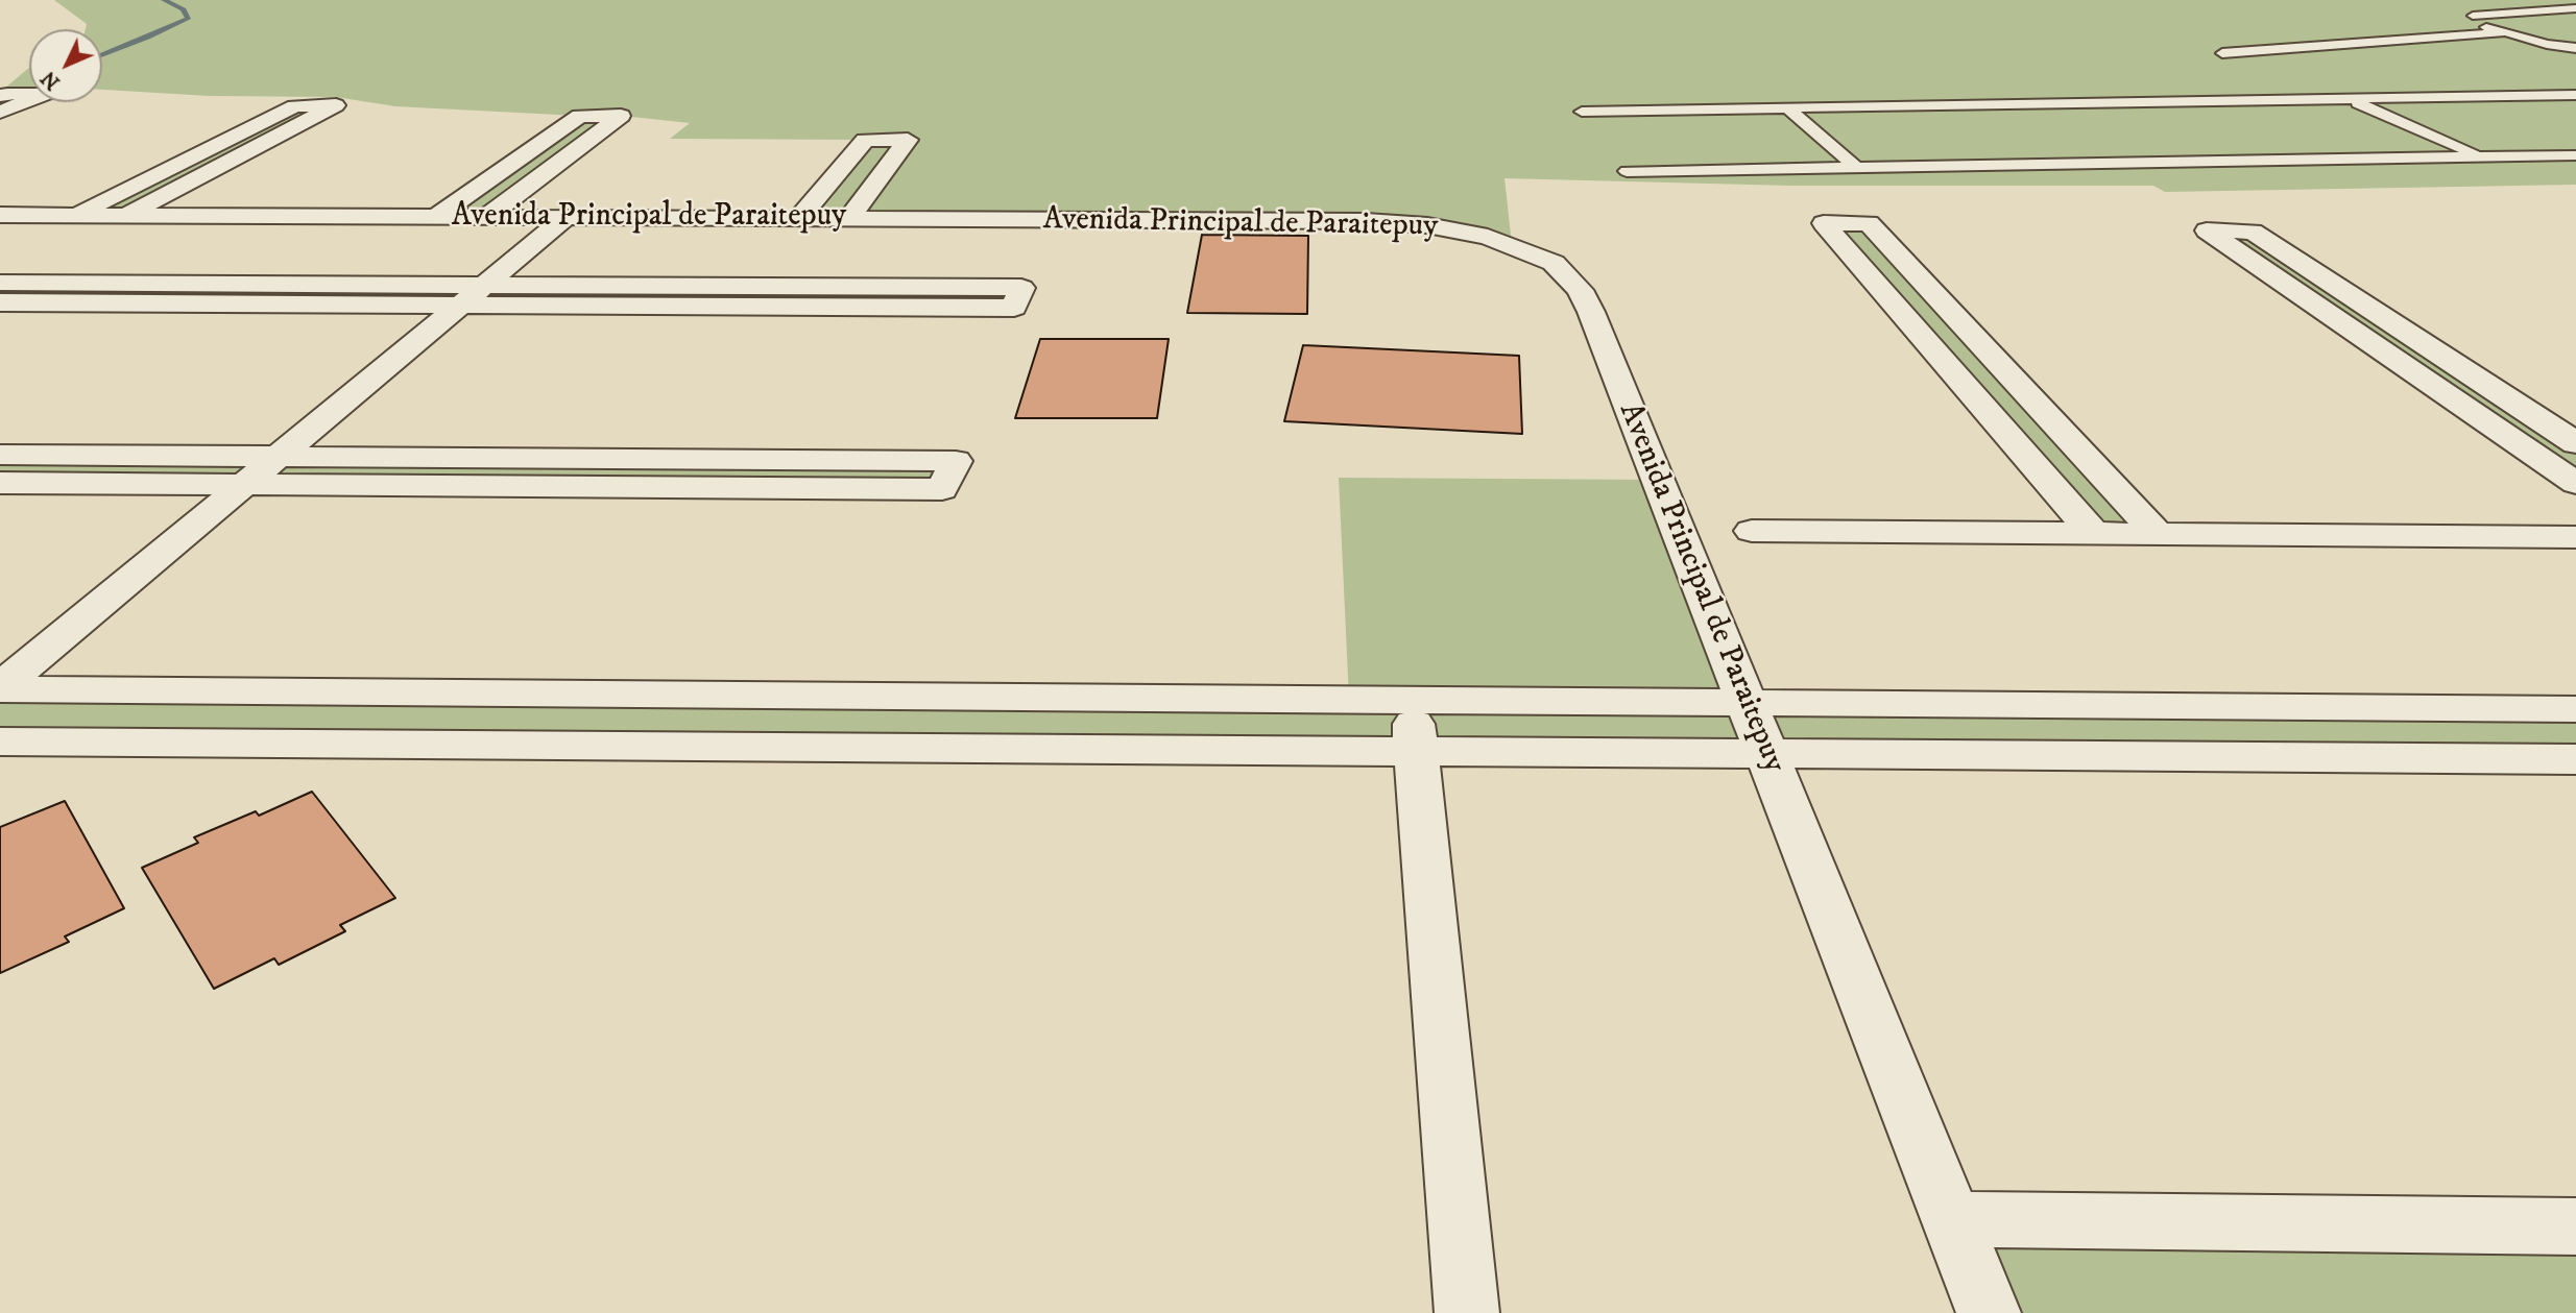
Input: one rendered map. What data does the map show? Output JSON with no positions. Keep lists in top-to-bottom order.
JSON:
{
  "streets": {
    "street": ["Avenida Principal de Paraitepuy"]
  },
  "north": "bottom left"
}
